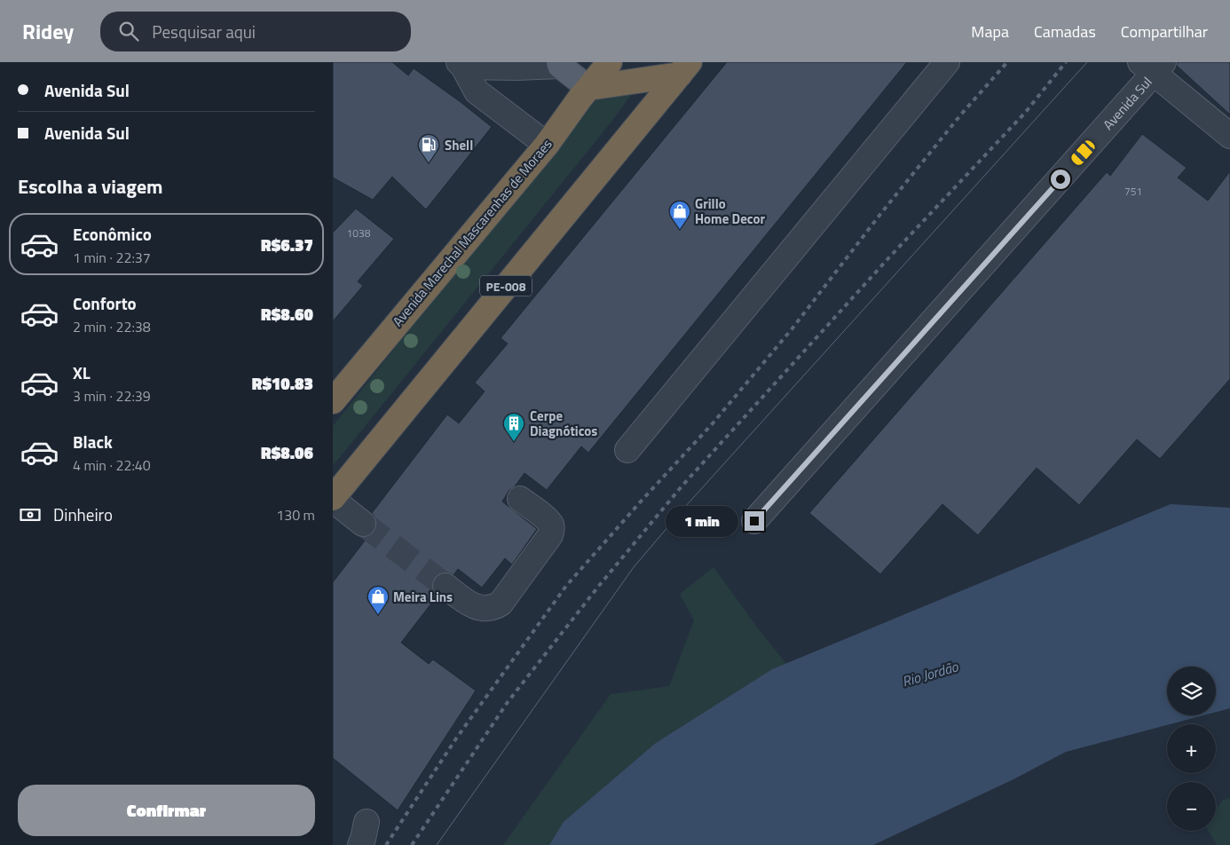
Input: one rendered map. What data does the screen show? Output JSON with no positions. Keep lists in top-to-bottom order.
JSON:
{
  "streets": {
    "highway": ["Avenida Marechal Mascarenhas de Moraes", "PE-008"],
    "street": ["Avenida Sul"]
  },
  "water": ["Rio Jordão"],
  "places": {
    "fuel station": ["Shell"],
    "shop": ["Grillo Home Decor", "Meira Lins"],
    "building": ["Cerpe Diagnóticos"]
  },
  "house_numbers": ["751", "1038"],
  "page": {
    "header": "Ridey",
    "search": "Pesquisar aqui",
    "nav": ["Mapa", "Camadas", "Compartilhar"],
    "banner": ["Avenida Sul", "Avenida Sul"],
    "heading": "Escolha a viagem",
    "list": [
      {
        "name": "Econômico",
        "note": "1 min · 22:37",
        "value": "R$6.37"
      },
      {
        "name": "Conforto",
        "note": "2 min · 22:38",
        "value": "R$8.60"
      },
      {
        "name": "XL",
        "note": "3 min · 22:39",
        "value": "R$10.83"
      },
      {
        "name": "Black",
        "note": "4 min · 22:40",
        "value": "R$8.06"
      }
    ],
    "pay": ["Dinheiro", "130 m"],
    "bubble": "1 min",
    "map_buttons": ["+", "−"],
    "buttons": "Confirmar"
  }
}
